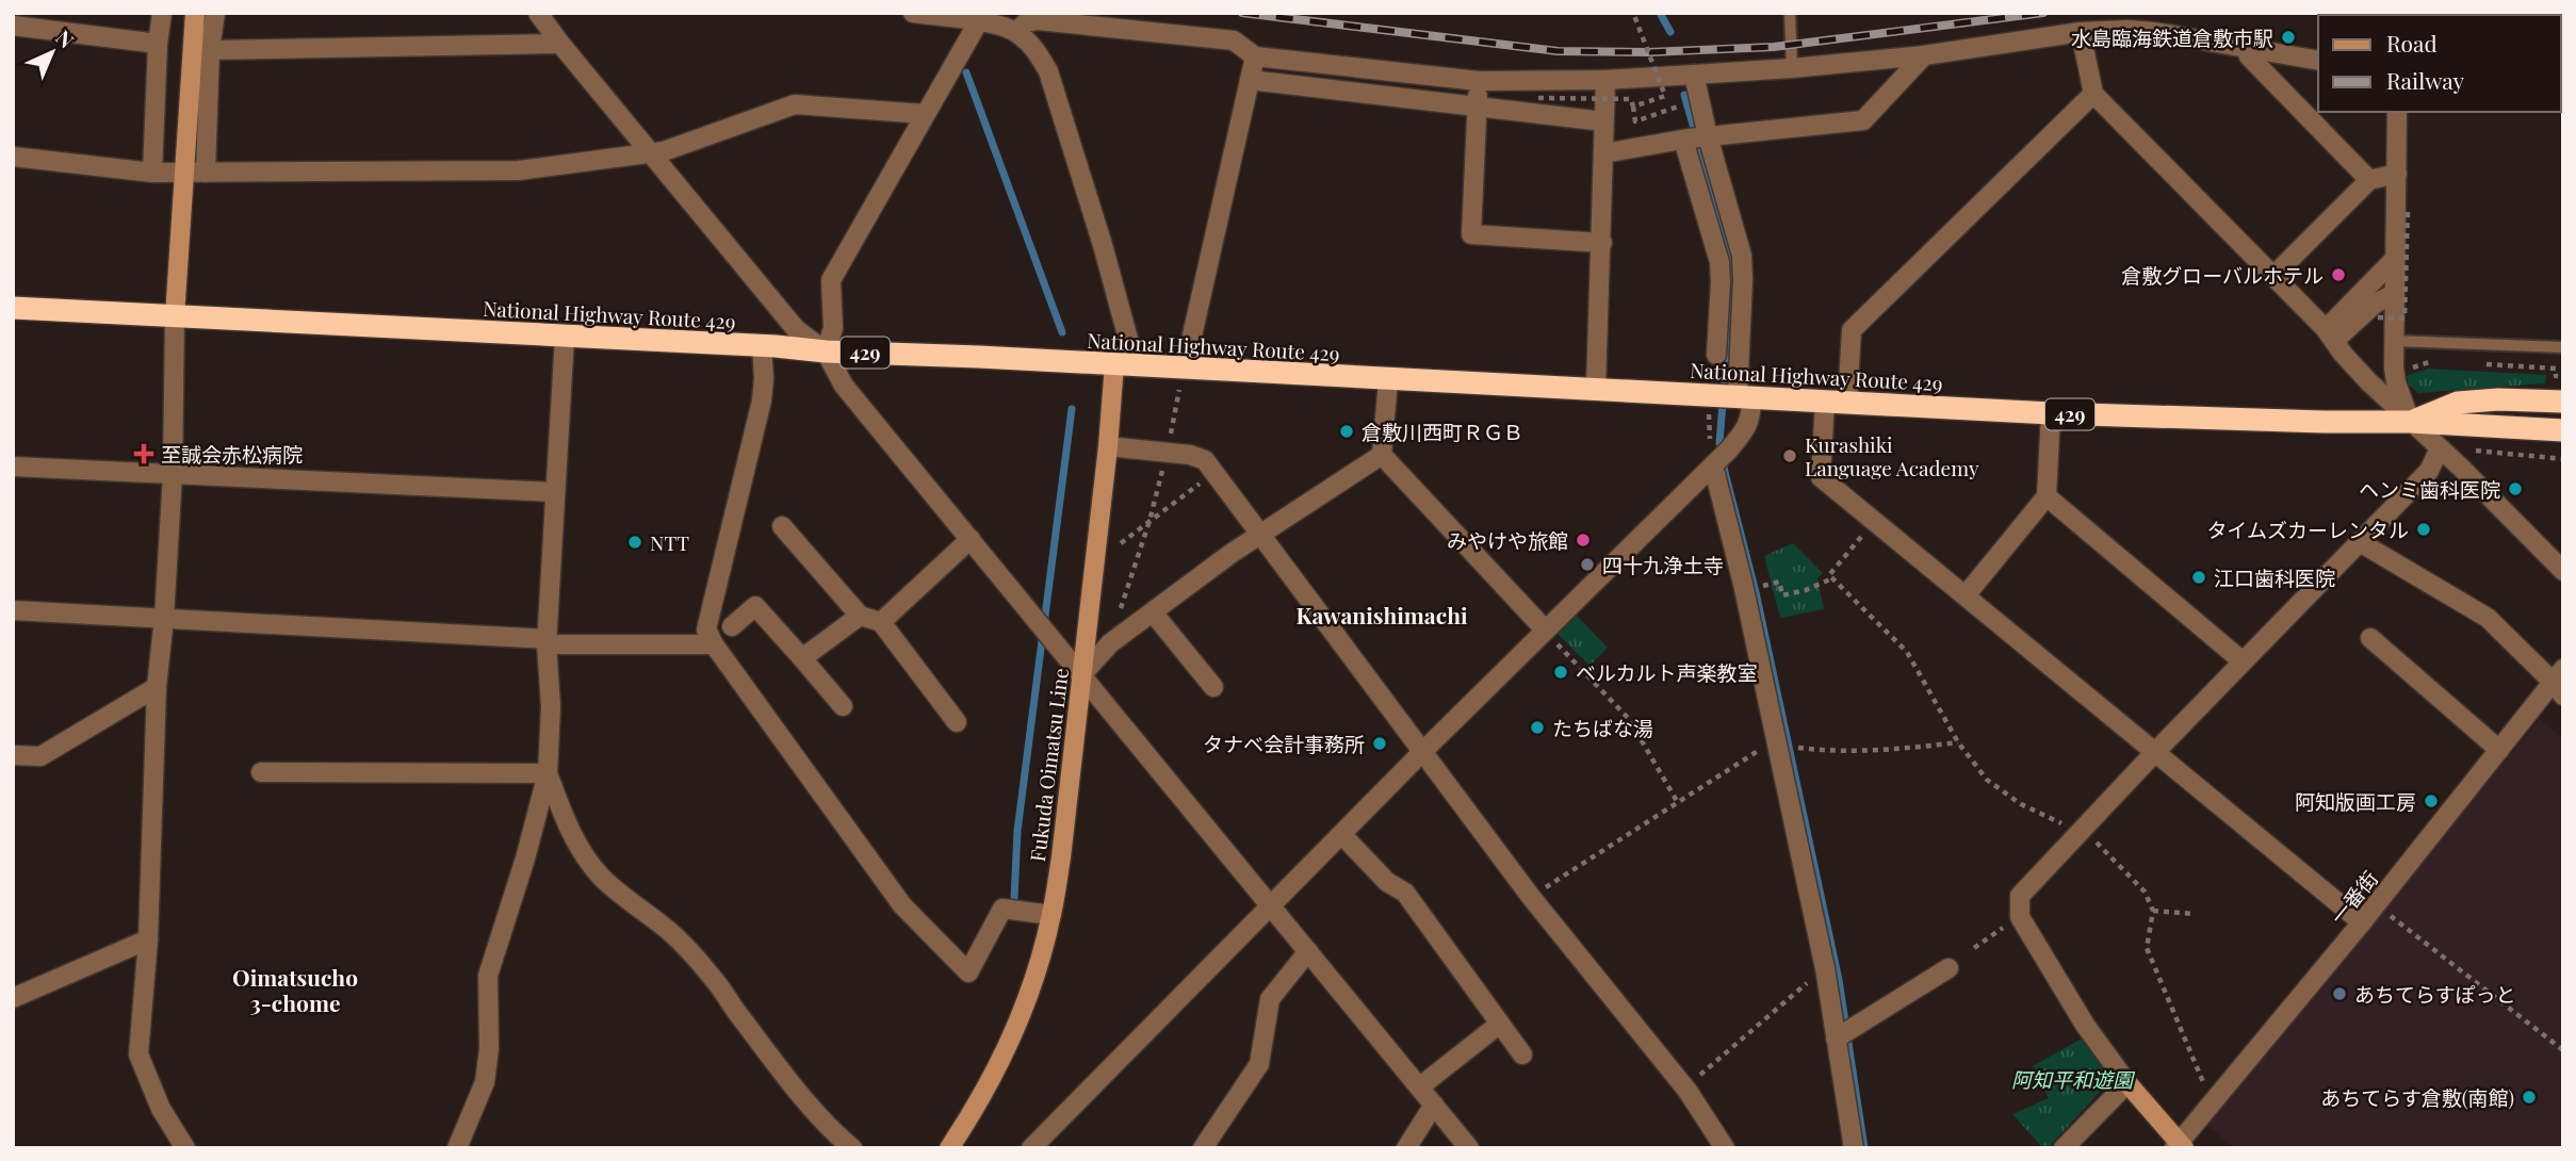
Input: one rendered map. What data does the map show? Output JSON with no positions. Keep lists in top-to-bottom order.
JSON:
{
  "streets": {
    "highway": ["National Highway Route 429", "429"],
    "main road": ["Fukuda Oimatsu Line"],
    "street": ["一番街"]
  },
  "crossings": [
    ["National Highway Route 429", "Fukuda Oimatsu Line"]
  ],
  "districts": ["Kawanishimachi", "Oimatsucho 3-chome"],
  "parks": ["阿知平和遊園"],
  "places": {
    "other": [
      "水島臨海鉄道倉敷市駅",
      "倉敷グローバルホテル",
      "倉敷川西町ＲＧＢ",
      "Kurashiki Language Academy",
      "ヘンミ歯科医院",
      "タイムズカーレンタル",
      "みやけや旅館",
      "NTT",
      "四十九浄土寺",
      "江口歯科医院",
      "ベルカルト声楽教室",
      "たちばな湯",
      "タナベ会計事務所",
      "阿知版画工房",
      "あちてらすぽっと",
      "あちてらす倉敷(南館)"
    ],
    "health": ["至誠会赤松病院"]
  },
  "legend": ["Road", "Railway"],
  "north": "top right"
}
